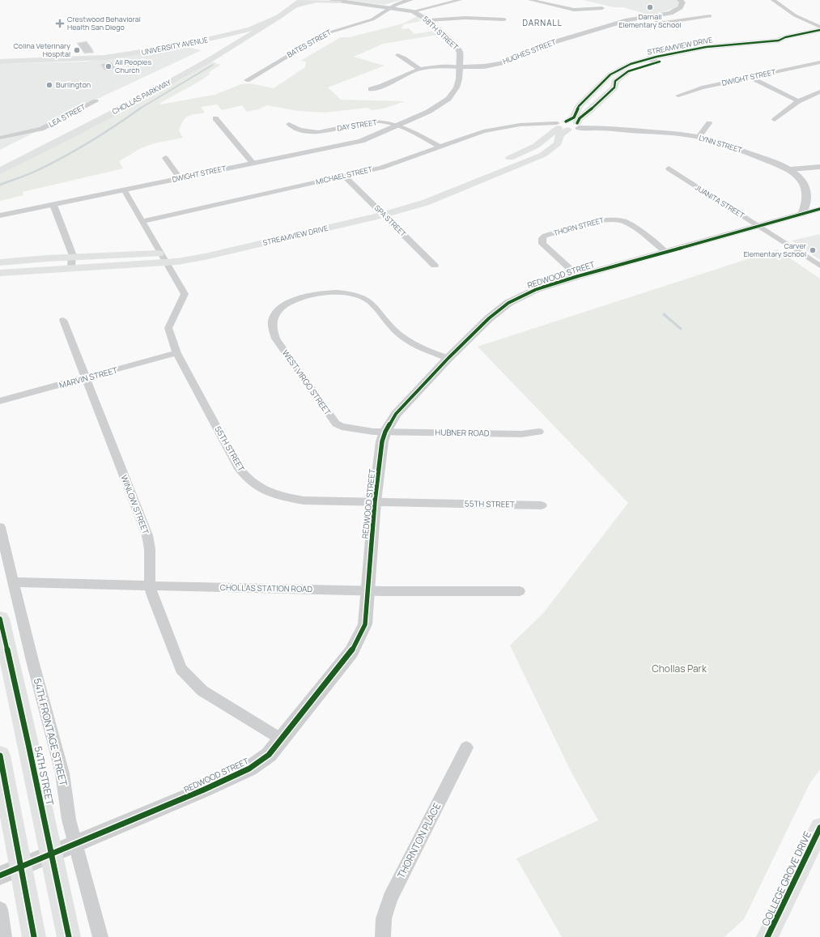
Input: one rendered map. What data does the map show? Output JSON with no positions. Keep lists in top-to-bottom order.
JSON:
{
  "streets": {
    "main road": [
      "UNIVERSITY AVENUE",
      "STREAMVIEW DRIVE",
      "CHOLLAS PARKWAY",
      "54TH STREET",
      "COLLEGE GROVE DRIVE"
    ],
    "street": [
      "58TH STREET",
      "BATES STREET",
      "HUGHES STREET",
      "DWIGHT STREET",
      "LEA STREET",
      "DAY STREET",
      "LYNN STREET",
      "MICHAEL STREET",
      "JUANITA STREET",
      "SPA STREET",
      "THORN STREET",
      "REDWOOD STREET",
      "MARVIN STREET",
      "WEST VIRGO STREET",
      "HUBNER ROAD",
      "55TH STREET",
      "WINLOW STREET",
      "CHOLLAS STATION ROAD",
      "54TH FRONTAGE STREET",
      "THORNTON PLACE"
    ]
  },
  "crossings": [
    ["58TH STREET", "BATES STREET"],
    ["58TH STREET", "HUGHES STREET"],
    ["58TH STREET", "DWIGHT STREET"],
    ["58TH STREET", "DAY STREET"],
    ["UNIVERSITY AVENUE", "CHOLLAS PARKWAY"],
    ["STREAMVIEW DRIVE", "LYNN STREET"],
    ["STREAMVIEW DRIVE", "MICHAEL STREET"],
    ["STREAMVIEW DRIVE", "SPA STREET"],
    ["STREAMVIEW DRIVE", "55TH STREET"],
    ["DWIGHT STREET", "DAY STREET"],
    ["DWIGHT STREET", "55TH STREET"],
    ["DAY STREET", "MICHAEL STREET"],
    ["LYNN STREET", "REDWOOD STREET"],
    ["MICHAEL STREET", "SPA STREET"],
    ["MICHAEL STREET", "55TH STREET"],
    ["JUANITA STREET", "REDWOOD STREET"],
    ["THORN STREET", "REDWOOD STREET"],
    ["REDWOOD STREET", "WEST VIRGO STREET"],
    ["REDWOOD STREET", "HUBNER ROAD"],
    ["REDWOOD STREET", "55TH STREET"],
    ["REDWOOD STREET", "WINLOW STREET"],
    ["REDWOOD STREET", "CHOLLAS STATION ROAD"],
    ["REDWOOD STREET", "54TH FRONTAGE STREET"],
    ["REDWOOD STREET", "54TH STREET"],
    ["MARVIN STREET", "55TH STREET"],
    ["MARVIN STREET", "WINLOW STREET"],
    ["WEST VIRGO STREET", "HUBNER ROAD"],
    ["WINLOW STREET", "CHOLLAS STATION ROAD"],
    ["CHOLLAS STATION ROAD", "54TH FRONTAGE STREET"]
  ],
  "districts": ["DARNALL"],
  "parks": ["Chollas Park"],
  "places": {
    "other": [
      "Darnall Elementary School",
      "Colina Veterinary Hospital",
      "All Peoples Church",
      "Burlington",
      "Carver Elementary School"
    ],
    "health": ["Crestwood Behavioral Health San Diego"]
  }
}
